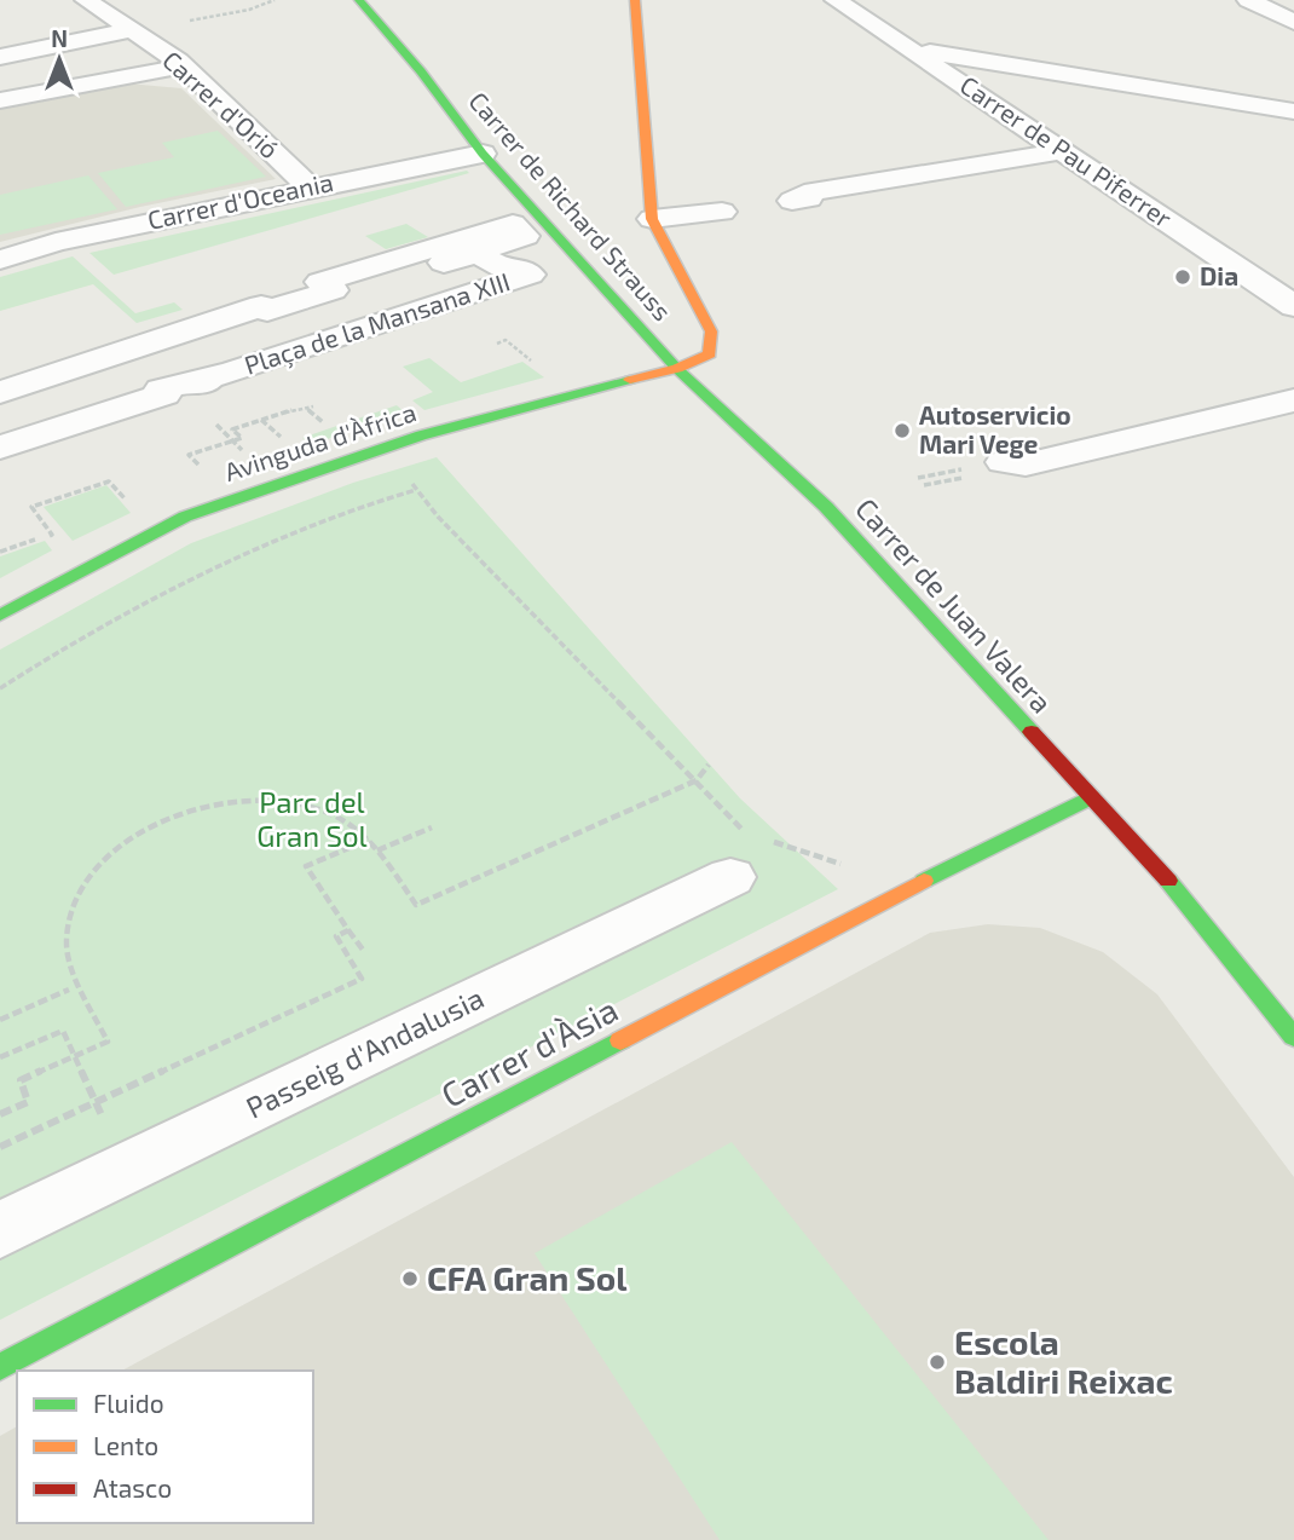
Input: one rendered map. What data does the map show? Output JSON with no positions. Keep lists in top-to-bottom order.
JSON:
{
  "streets": {
    "street": [
      "Carrer d'Orió",
      "Carrer de Pau Piferrer",
      "Carrer d'Oceania",
      "Carrer de Richard Strauss",
      "Plaça de la Mansana XIII",
      "Avinguda d'Àfrica",
      "Carrer de Juan Valera",
      "Carrer d'Àsia",
      "Passeig d'Andalusia"
    ]
  },
  "crossings": [
    ["Carrer d'Orió", "Carrer d'Oceania"],
    ["Carrer d'Oceania", "Carrer de Richard Strauss"],
    ["Carrer de Richard Strauss", "Avinguda d'Àfrica"],
    ["Carrer de Richard Strauss", "Carrer de Juan Valera"],
    ["Avinguda d'Àfrica", "Carrer de Juan Valera"],
    ["Carrer de Juan Valera", "Carrer d'Àsia"]
  ],
  "parks": ["Parc del Gran Sol"],
  "places": [
    "Dia",
    "Autoservicio Mari Vege",
    "CFA Gran Sol",
    "Escola Baldiri Reixac"
  ],
  "legend": ["Fluido", "Lento", "Atasco"],
  "north": "top"
}
